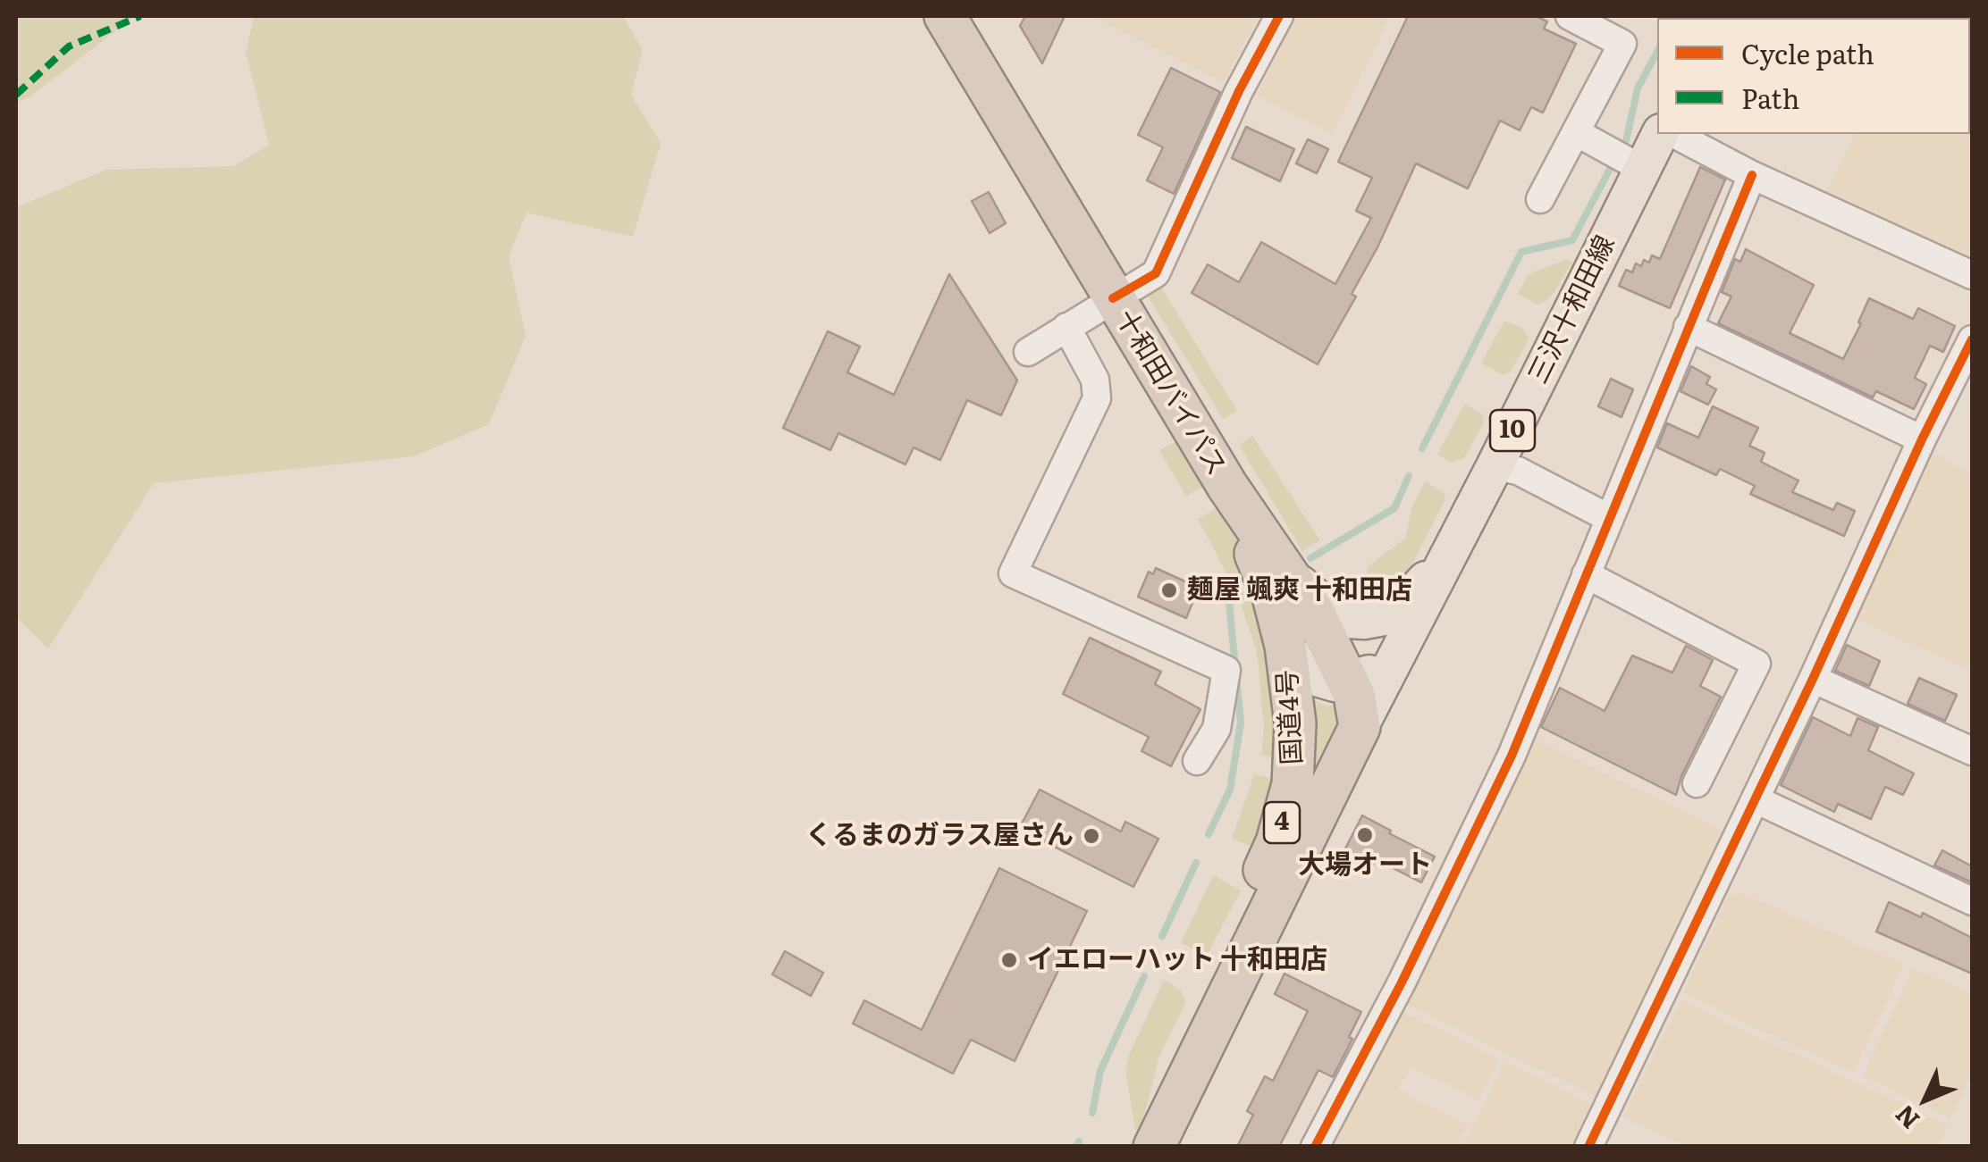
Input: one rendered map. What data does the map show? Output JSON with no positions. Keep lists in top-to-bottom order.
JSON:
{
  "streets": {
    "highway": ["十和田バイパス", "国道4号", "4"],
    "main road": ["三沢十和田線", "10"]
  },
  "crossings": [
    ["三沢十和田線", "十和田バイパス"],
    ["三沢十和田線", "10"],
    ["三沢十和田線", "国道4号"],
    ["十和田バイパス", "10"],
    ["十和田バイパス", "国道4号"]
  ],
  "places": [
    "麺屋 颯爽 十和田店",
    "大場オート",
    "くるまのガラス屋さん",
    "イエローハット 十和田店"
  ],
  "legend": ["Cycle path", "Path"],
  "north": "bottom left"
}
